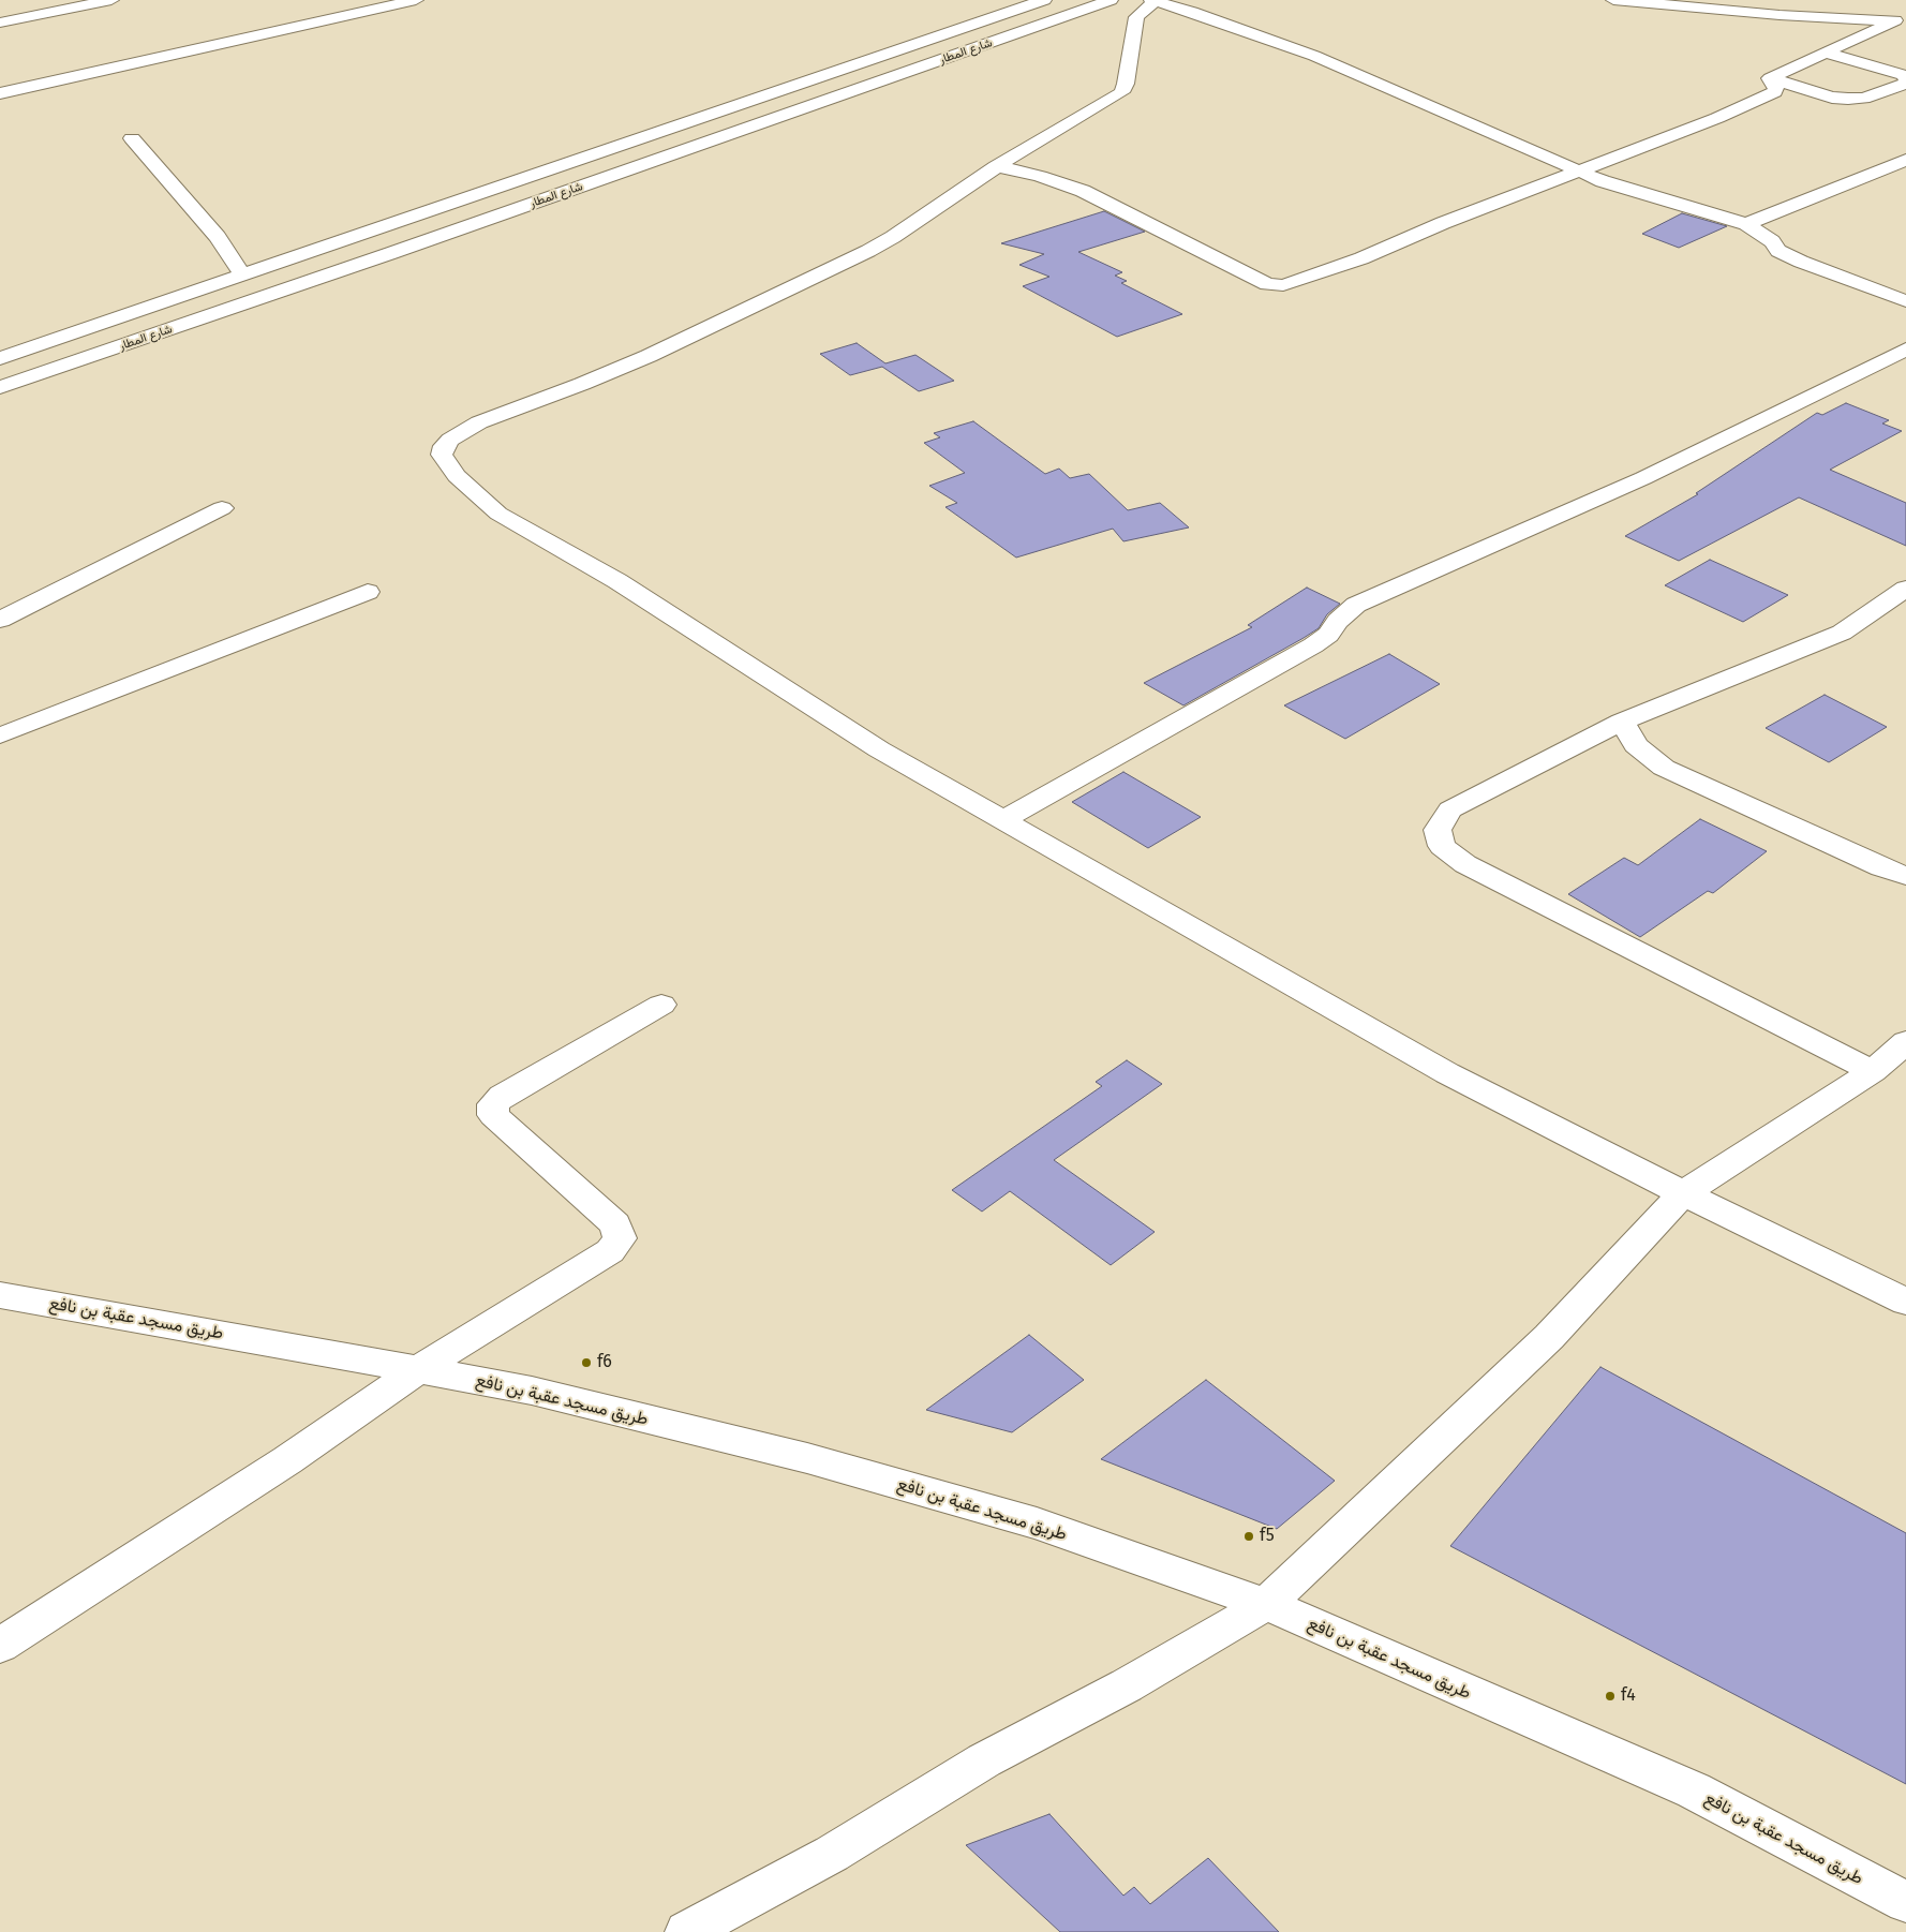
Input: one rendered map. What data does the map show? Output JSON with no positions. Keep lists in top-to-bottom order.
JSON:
{
  "streets": {
    "street": ["شارع المطار", "طريق مسجد عقبة بن نافع"]
  },
  "places": ["f6", "f5", "f4"]
}
